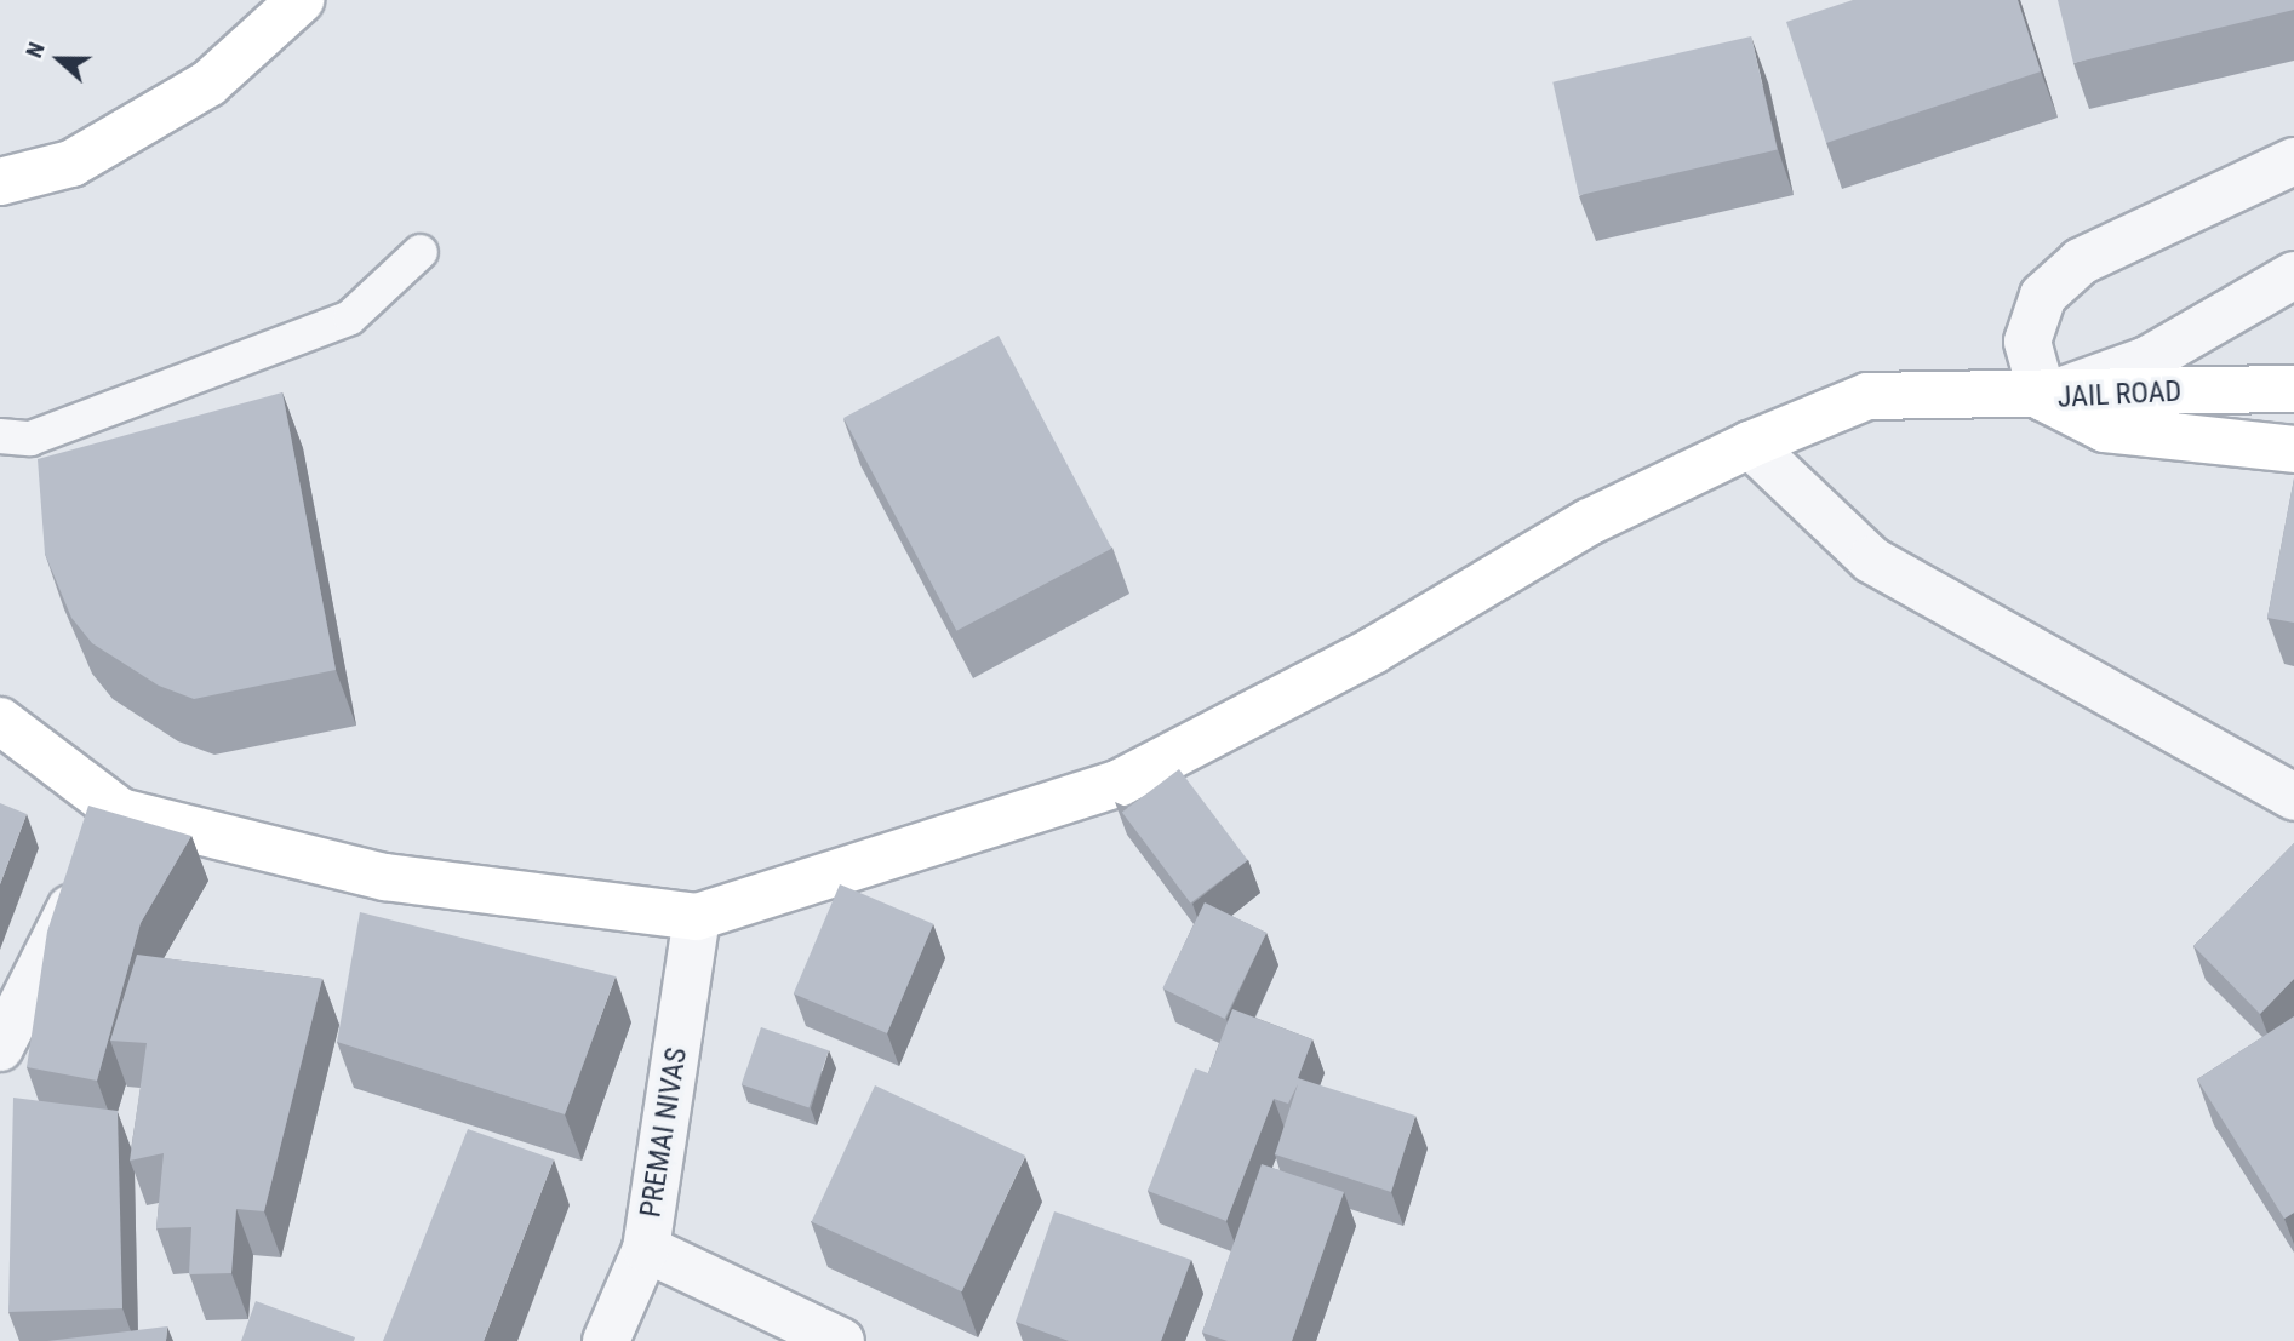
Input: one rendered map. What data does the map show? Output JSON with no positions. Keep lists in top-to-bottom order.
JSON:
{
  "streets": {
    "main road": ["JAIL ROAD"],
    "street": ["PREMAI NIVAS"]
  },
  "north": "left"
}
